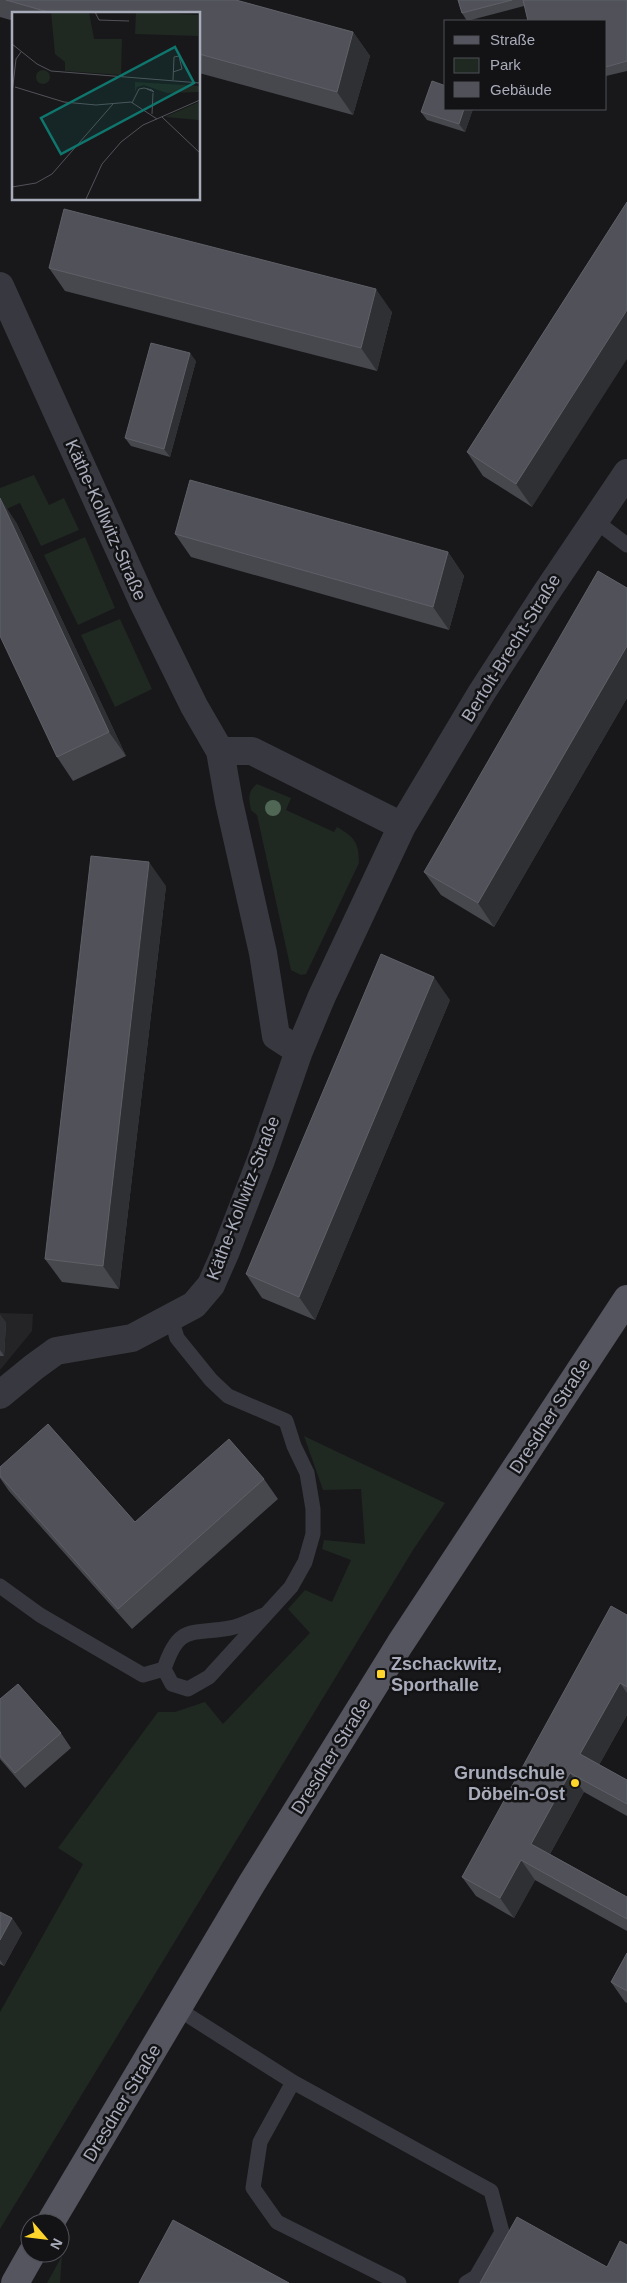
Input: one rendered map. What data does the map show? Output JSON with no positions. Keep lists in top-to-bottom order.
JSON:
{
  "streets": {
    "main road": ["Dresdner Straße"],
    "street": ["Käthe-Kollwitz-Straße", "Bertolt-Brecht-Straße"]
  },
  "crossings": [
    ["Käthe-Kollwitz-Straße", "Bertolt-Brecht-Straße"]
  ],
  "places": {
    "transit": ["Zschackwitz, Sporthalle"],
    "other": ["Grundschule Döbeln-Ost"]
  },
  "legend": ["Straße", "Park", "Gebäude"],
  "north": "bottom right"
}
